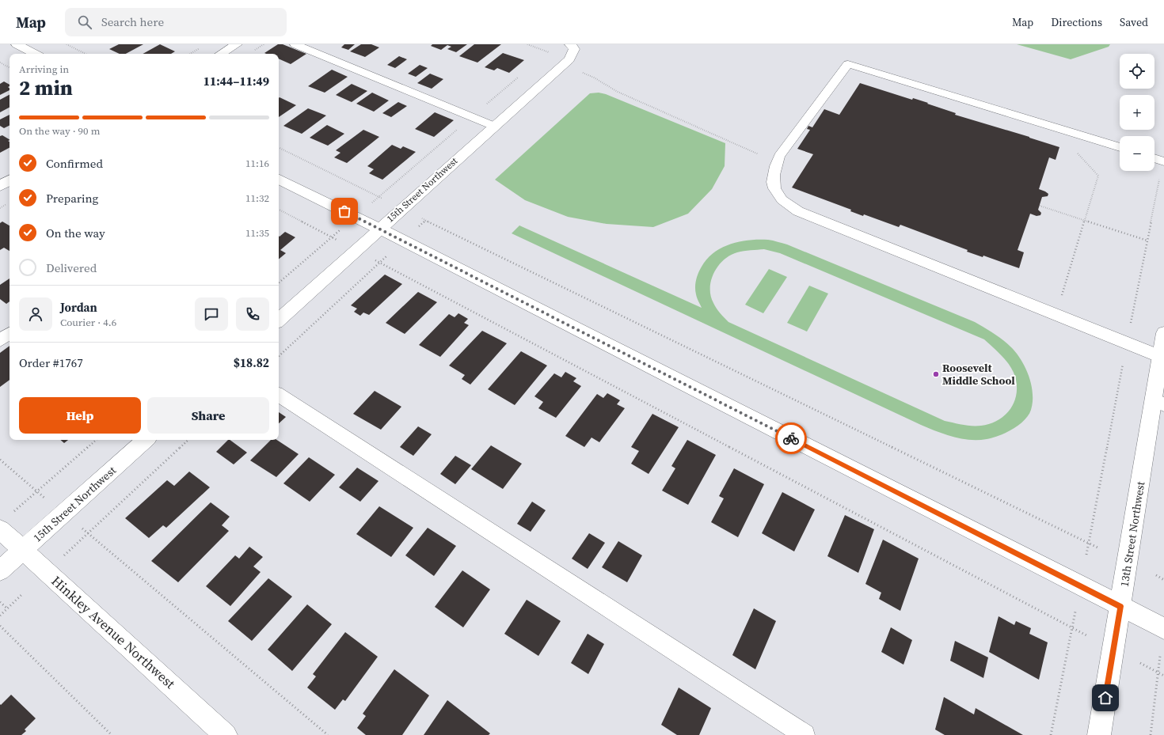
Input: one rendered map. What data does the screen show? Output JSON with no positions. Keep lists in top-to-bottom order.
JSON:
{
  "streets": {
    "street": ["15th Street Northwest", "13th Street Northwest", "Hinkley Avenue Northwest"]
  },
  "crossings": [
    ["15th Street Northwest", "Hinkley Avenue Northwest"]
  ],
  "places": ["Roosevelt Middle School"],
  "page": {
    "header": "Map",
    "search": "Search here",
    "nav": ["Map", "Directions", "Saved"],
    "map_buttons": ["+", "−"],
    "heading": ["2 min", "Arriving in", "11:44–11:49"],
    "panel": [
      "Jordan",
      "Courier · 4.6",
      "Order #1767",
      "$18.82"
    ],
    "bar": "On the way · 90 m",
    "list": [
      ["Confirmed", "11:16"],
      ["Preparing", "11:32"],
      ["On the way", "11:35"],
      "Delivered"
    ],
    "buttons": ["Help", "Share"]
  }
}
